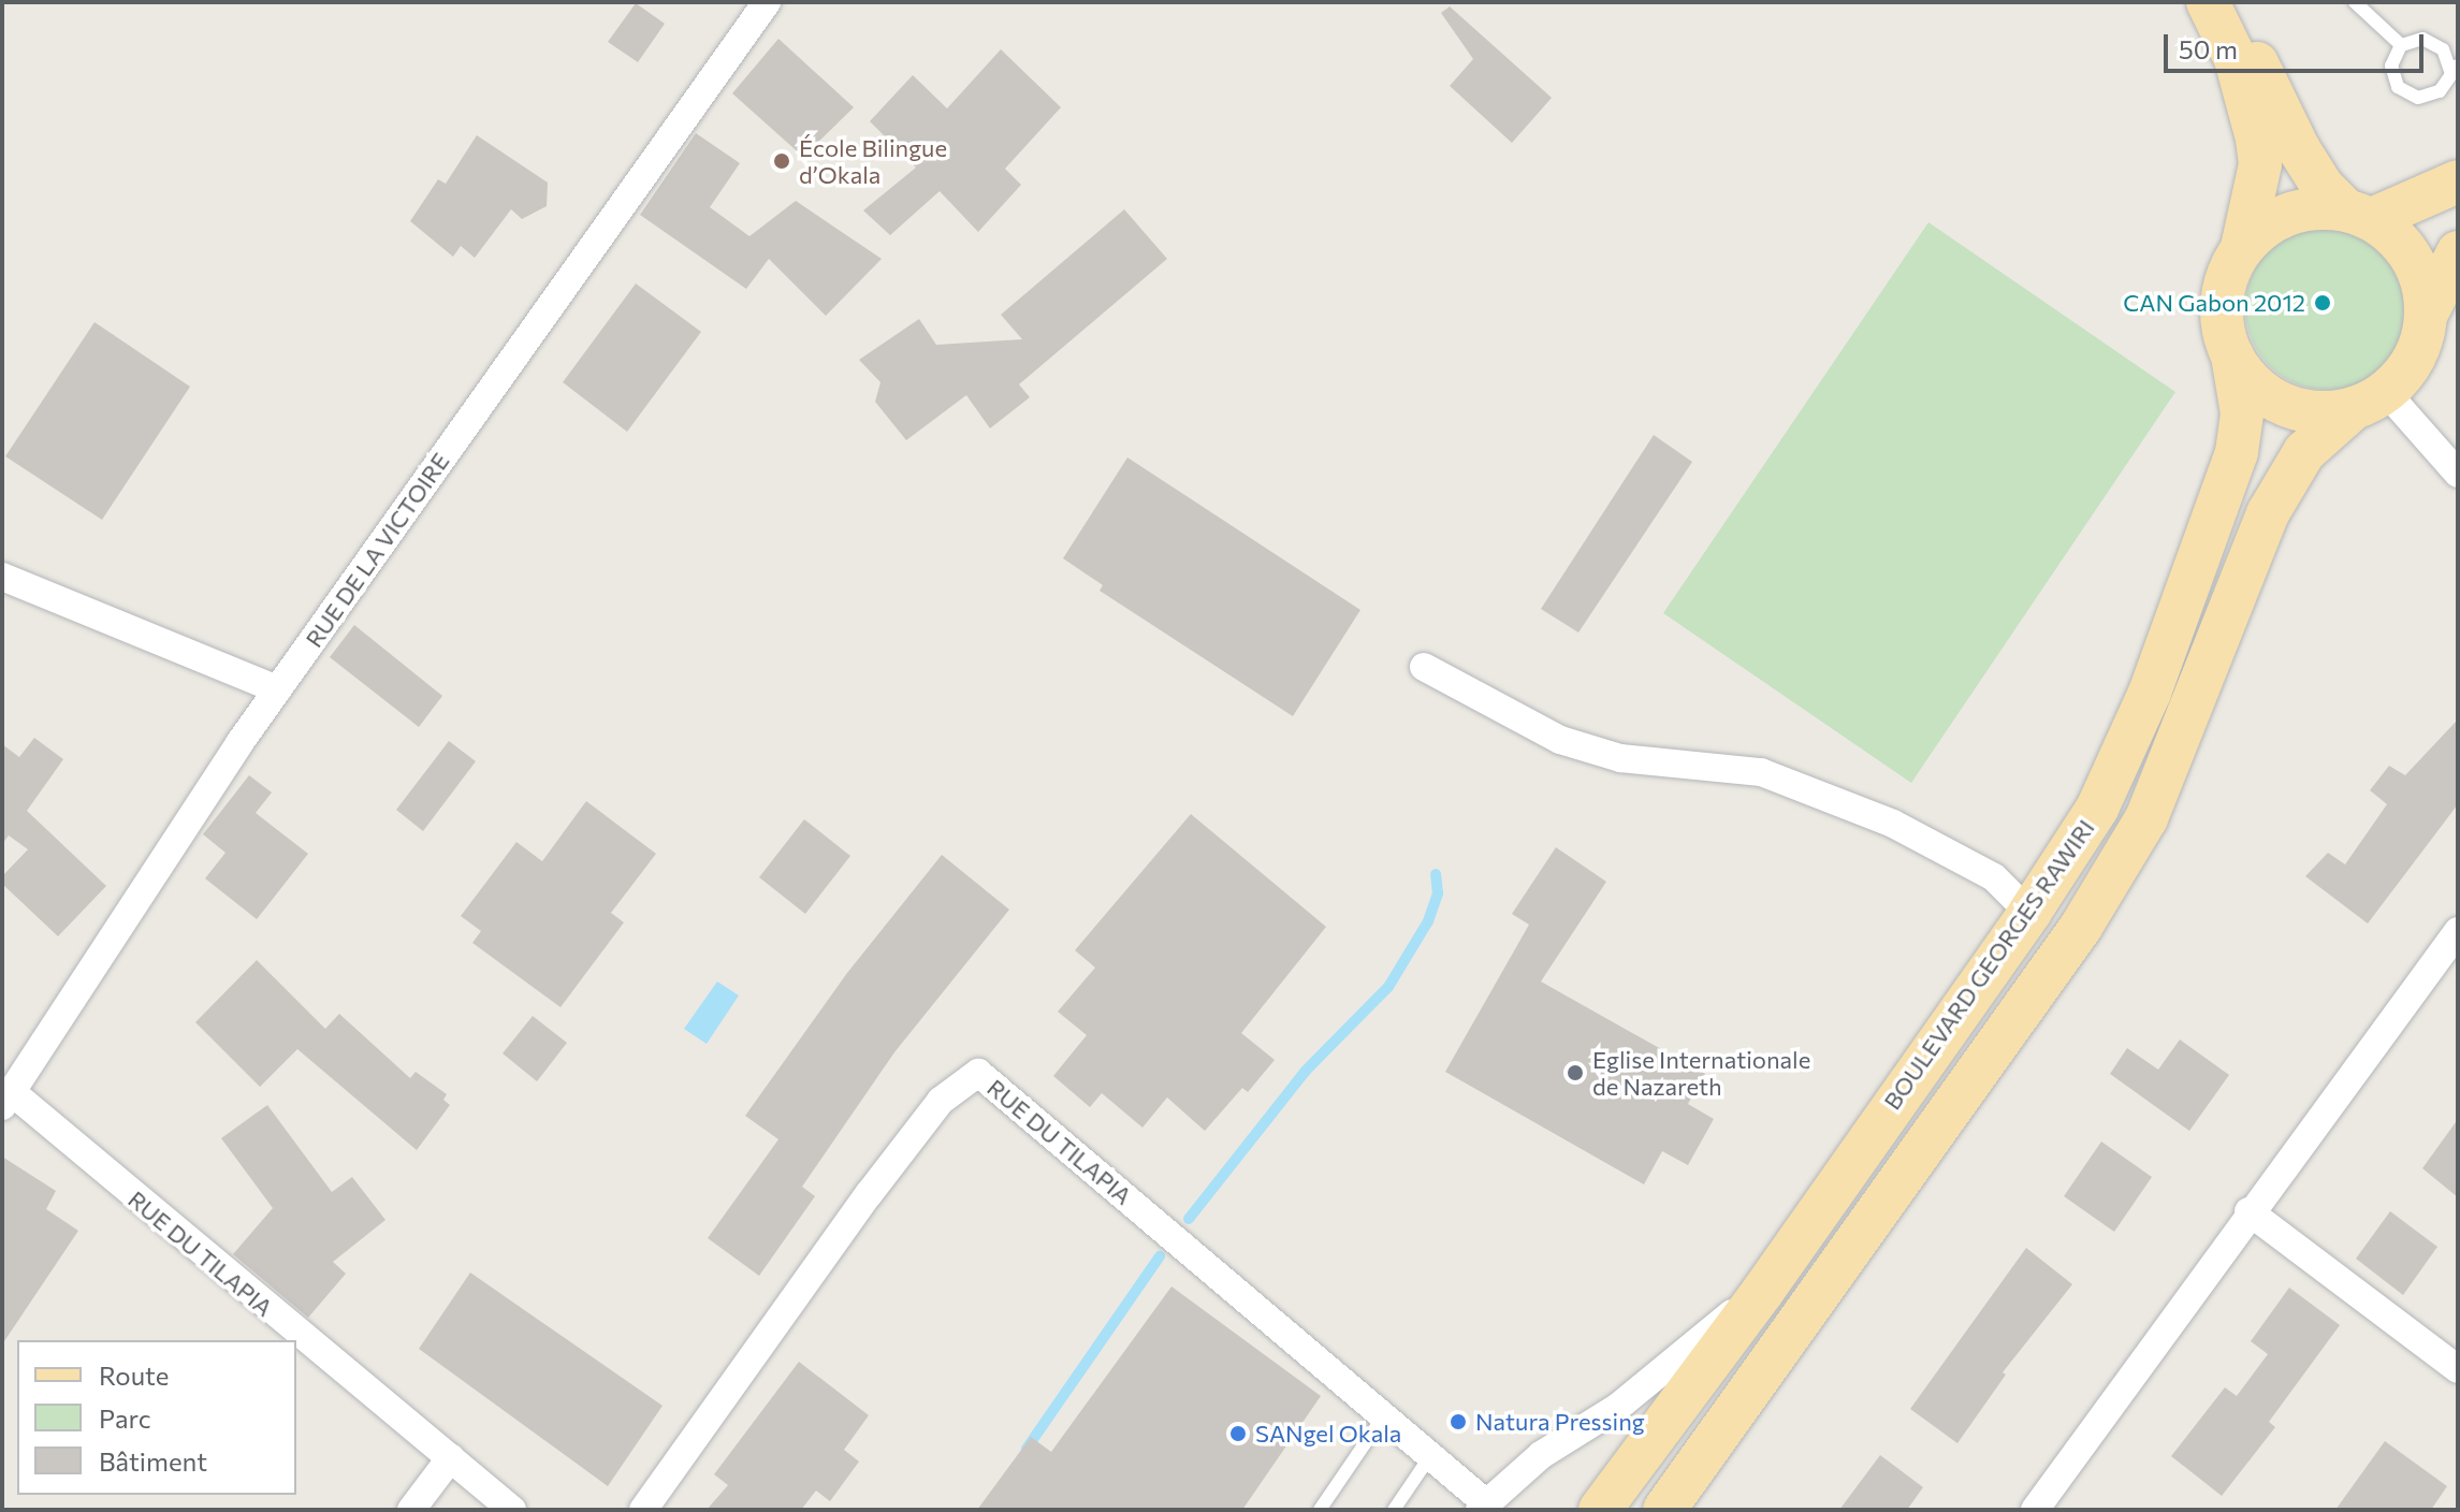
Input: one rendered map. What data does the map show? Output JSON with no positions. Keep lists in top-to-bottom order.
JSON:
{
  "streets": {
    "main road": ["BOULEVARD GEORGES RAWIRI"],
    "street": ["RUE DE LA VICTOIRE", "RUE DU TILAPIA"]
  },
  "crossings": [
    ["RUE DE LA VICTOIRE", "RUE DU TILAPIA"]
  ],
  "places": [
    "École Bilingue d’Okala",
    "CAN Gabon 2012",
    "Eglise Internationale de Nazareth",
    "Natura Pressing",
    "SANgel Okala"
  ],
  "legend": ["Route", "Parc", "Bâtiment"],
  "scale_bar": "50 m"
}
